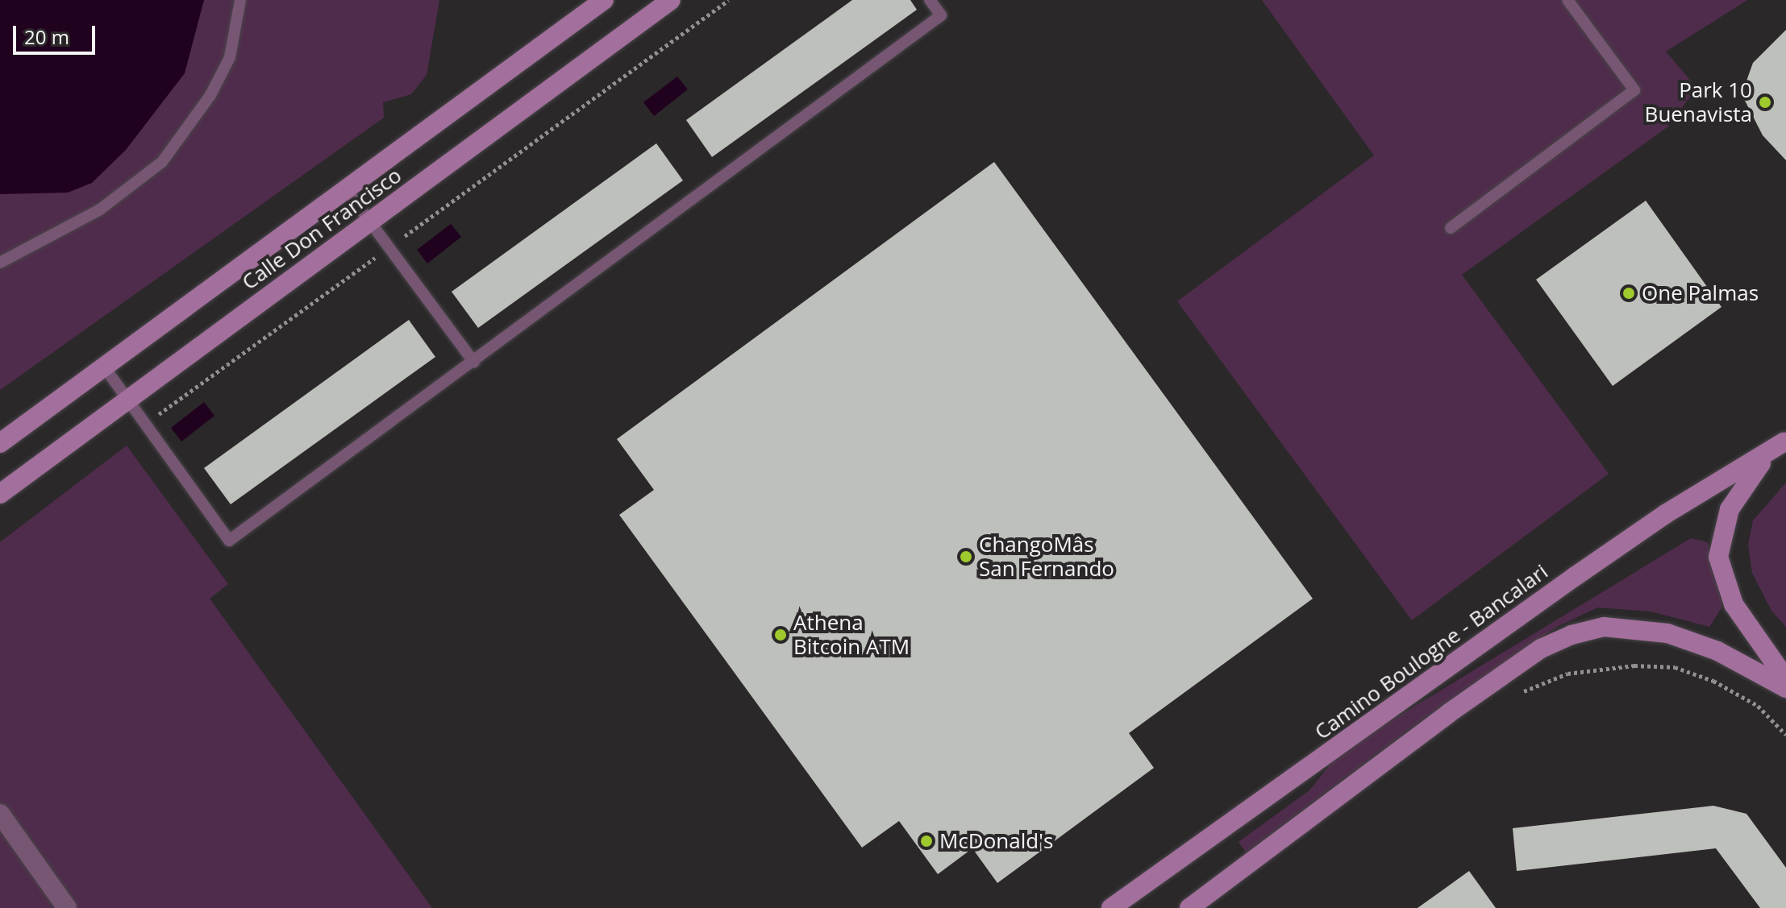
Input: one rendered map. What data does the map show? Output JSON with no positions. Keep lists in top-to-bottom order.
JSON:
{
  "streets": {
    "main road": ["Calle Don Francisco", "Camino Boulogne - Bancalari"]
  },
  "places": [
    "Park 10 Buenavista",
    "One Palmas",
    "ChangoMâs San Fernando",
    "Athena Bitcoin ATM",
    "McDonald's"
  ],
  "scale_bar": "20 m"
}
